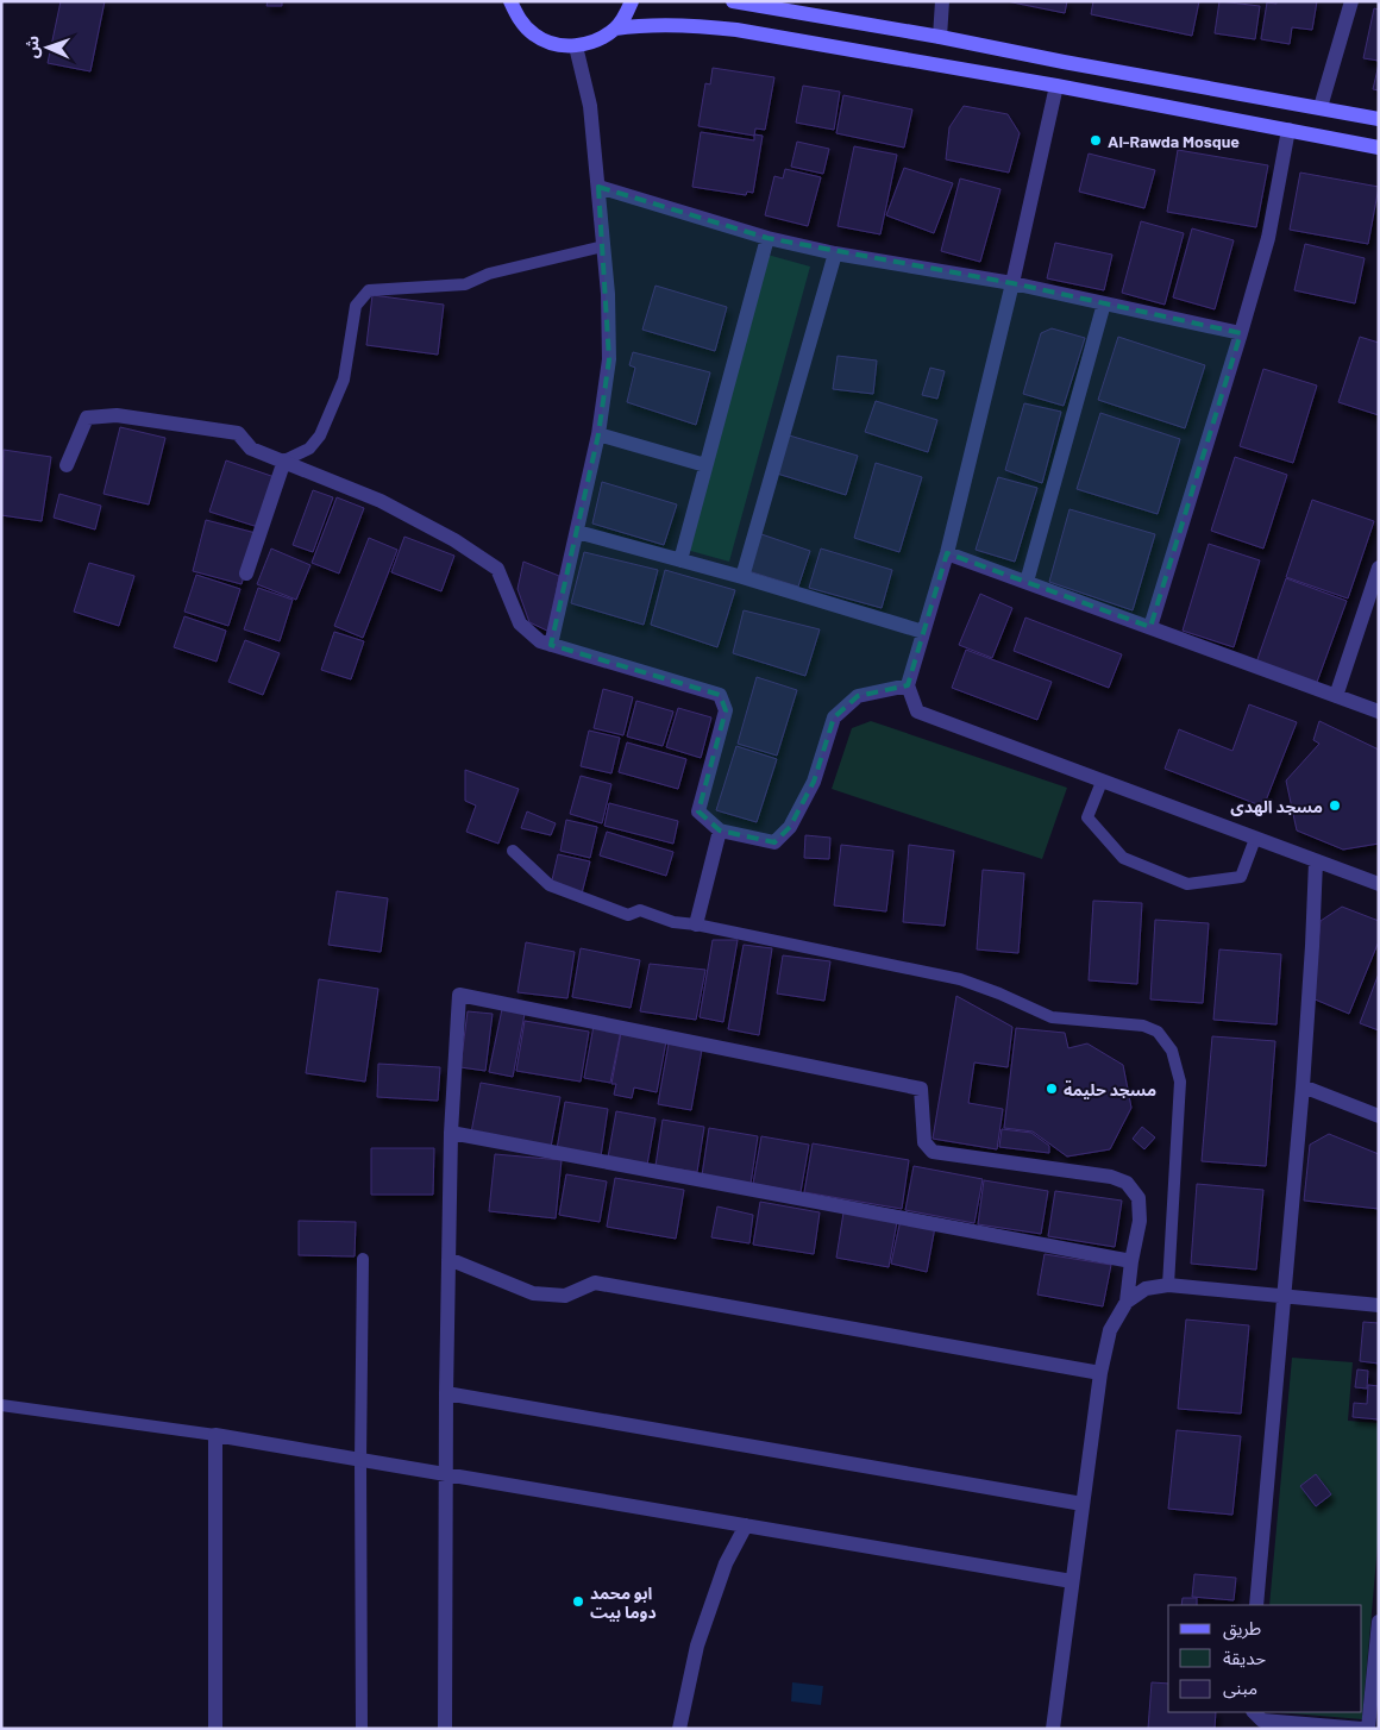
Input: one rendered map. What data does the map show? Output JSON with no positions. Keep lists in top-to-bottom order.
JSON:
{
  "places": [
    "Al-Rawda Mosque",
    "مسجد الهدى",
    "مسجد حليمة",
    "ابو محمد دوما بيت"
  ],
  "legend": ["طريق", "حديقة", "مبنى"],
  "north": "left"
}
